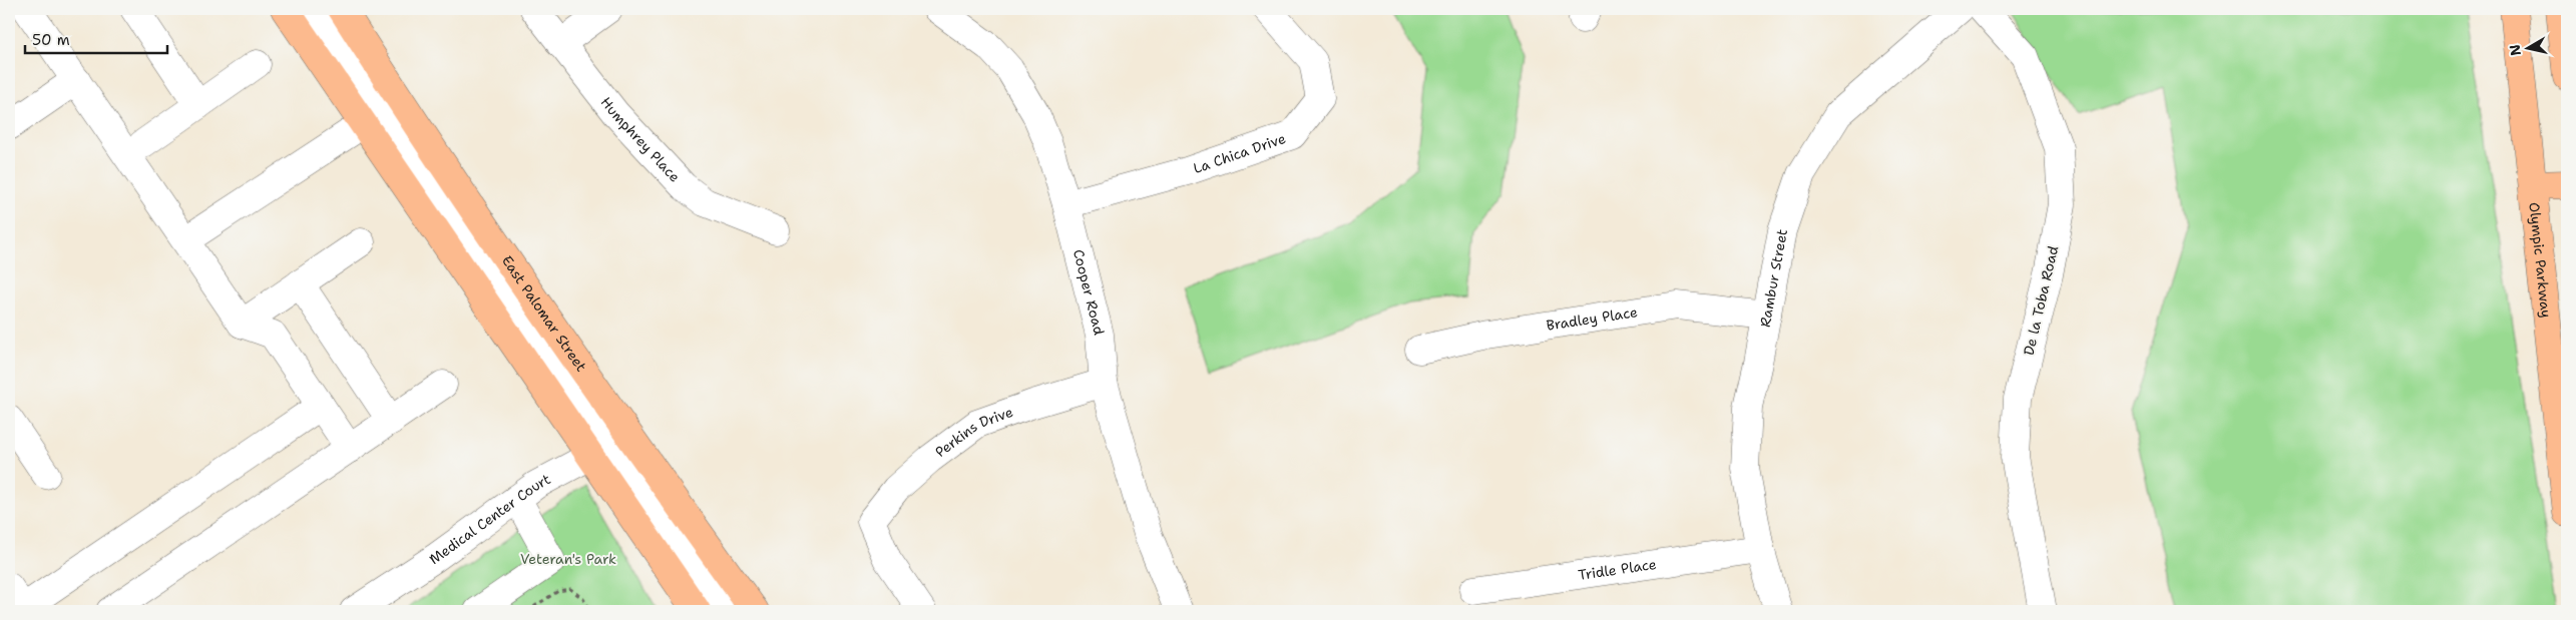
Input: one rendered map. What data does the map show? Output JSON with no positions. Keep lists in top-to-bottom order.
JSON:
{
  "streets": {
    "main road": ["Olympic Parkway", "East Palomar Street"],
    "street": [
      "Humphrey Place",
      "La Chica Drive",
      "Rambur Street",
      "Cooper Road",
      "De la Toba Road",
      "Bradley Place",
      "Perkins Drive",
      "Medical Center Court",
      "Tridle Place"
    ]
  },
  "crossings": [
    ["La Chica Drive", "Cooper Road"],
    ["Rambur Street", "Bradley Place"],
    ["Rambur Street", "Tridle Place"],
    ["Cooper Road", "Perkins Drive"],
    ["East Palomar Street", "Medical Center Court"]
  ],
  "parks": ["Veteran's Park"],
  "scale_bar": "50 m",
  "north": "left"
}
